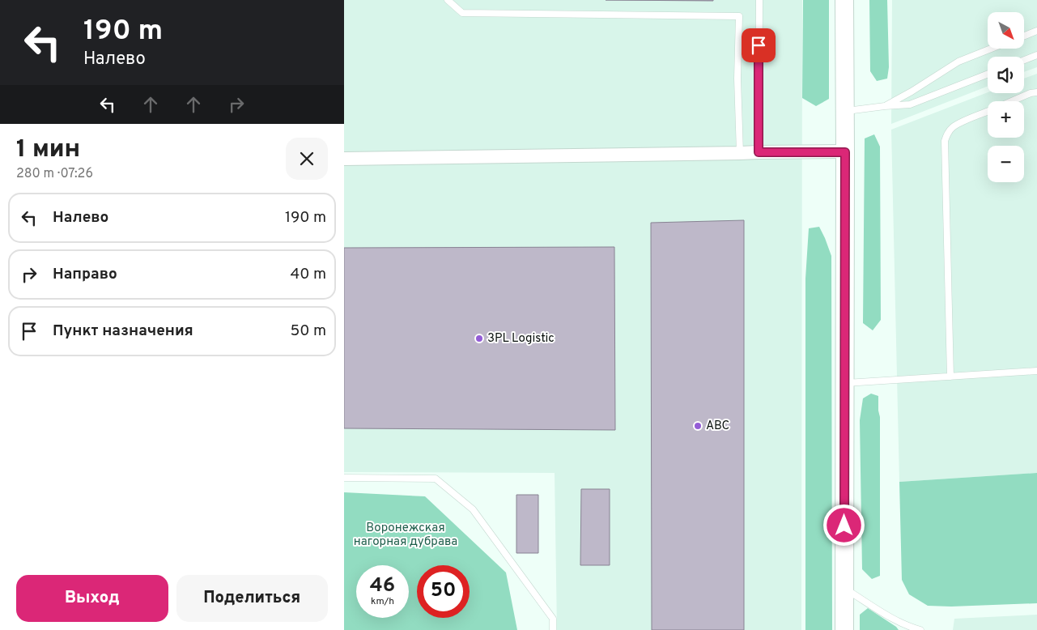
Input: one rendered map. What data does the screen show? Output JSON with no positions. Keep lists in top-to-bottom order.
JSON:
{
  "parks": ["Воронежская нагорная дубрава"],
  "places": ["3PL Logistic", "ABC"],
  "north": "bottom right",
  "page": {
    "turn": ["190 m", "Налево"],
    "map_buttons": ["+", "−"],
    "heading": ["1 мин", "280 m · 07:26"],
    "list": [
      {
        "name": "Налево",
        "value": "190 m"
      },
      {
        "name": "Направо",
        "value": "40 m"
      },
      {
        "name": "Пункт назначения",
        "value": "50 m"
      }
    ],
    "speed": "46 km/h",
    "limit": "50",
    "buttons": ["Выход", "Поделиться"]
  }
}
